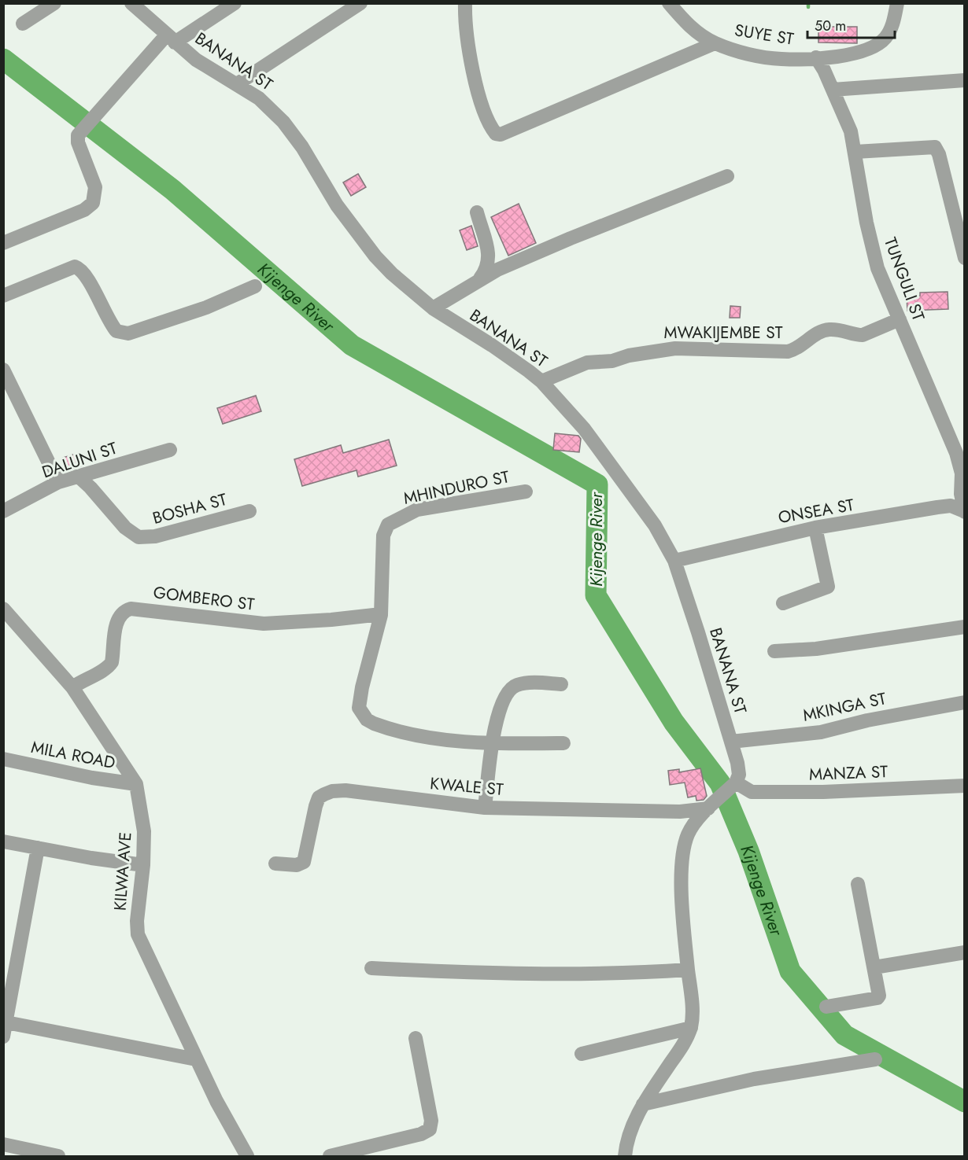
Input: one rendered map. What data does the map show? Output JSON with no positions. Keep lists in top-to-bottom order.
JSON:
{
  "streets": {
    "street": [
      "SUYE ST",
      "BANANA ST",
      "TUNGULI ST",
      "MWAKIJEMBE ST",
      "DALUNI ST",
      "MHINDURO ST",
      "BOSHA ST",
      "ONSEA ST",
      "GOMBERO ST",
      "MKINGA ST",
      "MILA ROAD",
      "MANZA ST",
      "KWALE ST",
      "KILWA AVE"
    ]
  },
  "crossings": [
    ["SUYE ST", "TUNGULI ST"],
    ["BANANA ST", "MWAKIJEMBE ST"],
    ["BANANA ST", "ONSEA ST"],
    ["BANANA ST", "MKINGA ST"],
    ["BANANA ST", "MANZA ST"],
    ["TUNGULI ST", "MWAKIJEMBE ST"],
    ["TUNGULI ST", "ONSEA ST"],
    ["DALUNI ST", "BOSHA ST"],
    ["MHINDURO ST", "GOMBERO ST"],
    ["GOMBERO ST", "KILWA AVE"],
    ["MILA ROAD", "KILWA AVE"]
  ],
  "water": ["Kijenge River"],
  "scale_bar": "50 m"
}
